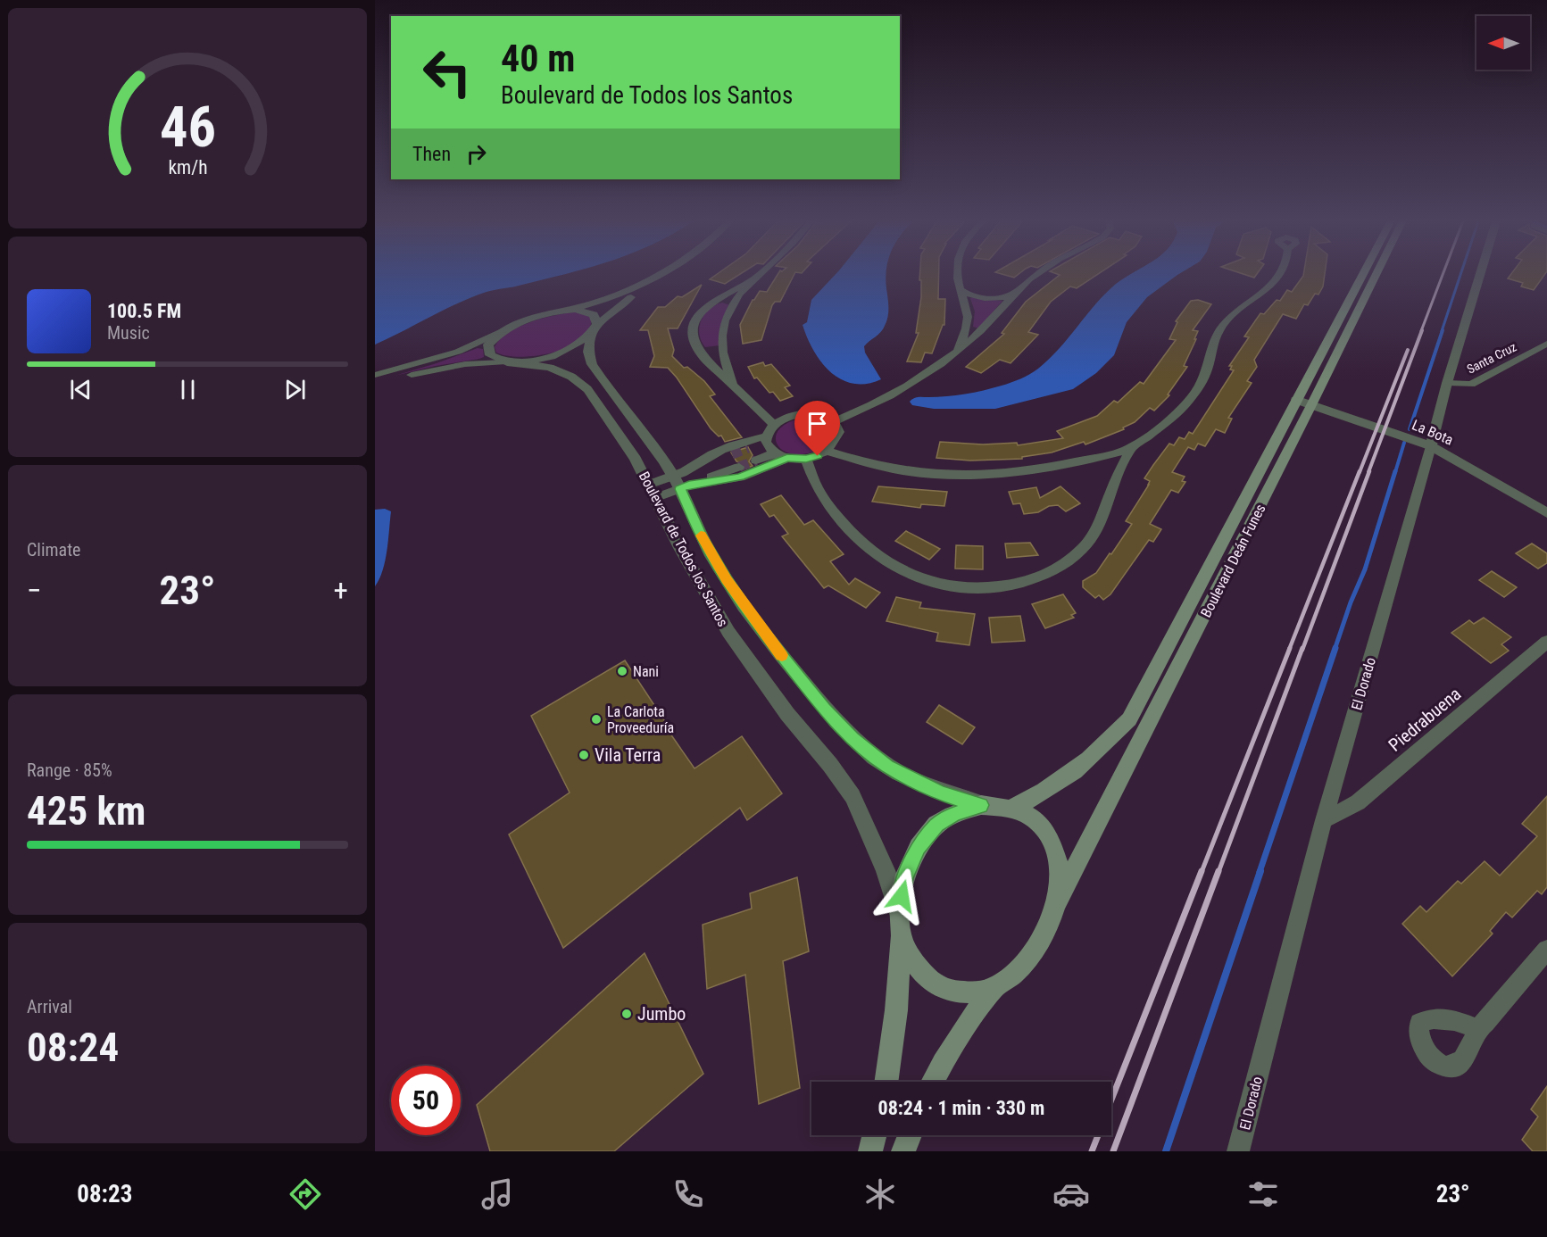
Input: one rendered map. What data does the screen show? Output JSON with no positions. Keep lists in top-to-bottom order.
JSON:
{
  "streets": {
    "main road": ["Boulevard Deán Funes"],
    "street": [
      "Santa Cruz",
      "La Bota",
      "Boulevard de Todos los Santos",
      "El Dorado",
      "Piedrabuena"
    ]
  },
  "crossings": [
    ["Santa Cruz", "El Dorado"],
    ["La Bota", "Boulevard Deán Funes"],
    ["La Bota", "El Dorado"],
    ["Boulevard de Todos los Santos", "Boulevard Deán Funes"],
    ["El Dorado", "Piedrabuena"]
  ],
  "places": [
    "Nani",
    "La Carlota Proveeduría",
    "Vila Terra",
    "Jumbo"
  ],
  "north": "left",
  "page": {
    "turn": ["40 m", "Boulevard de Todos los Santos"],
    "then": "Then",
    "song": ["100.5 FM", "Music"],
    "tile": [
      "Climate",
      ["Range · 85%", "425 km"],
      ["Arrival", "08:24"]
    ],
    "heat": ["−", "23°", "+"],
    "limit": "50",
    "trip": "08:24 · 1 min · 330 m",
    "tabs": ["08:23", "23°"],
    "gauge": ["46", "km/h"]
  }
}
